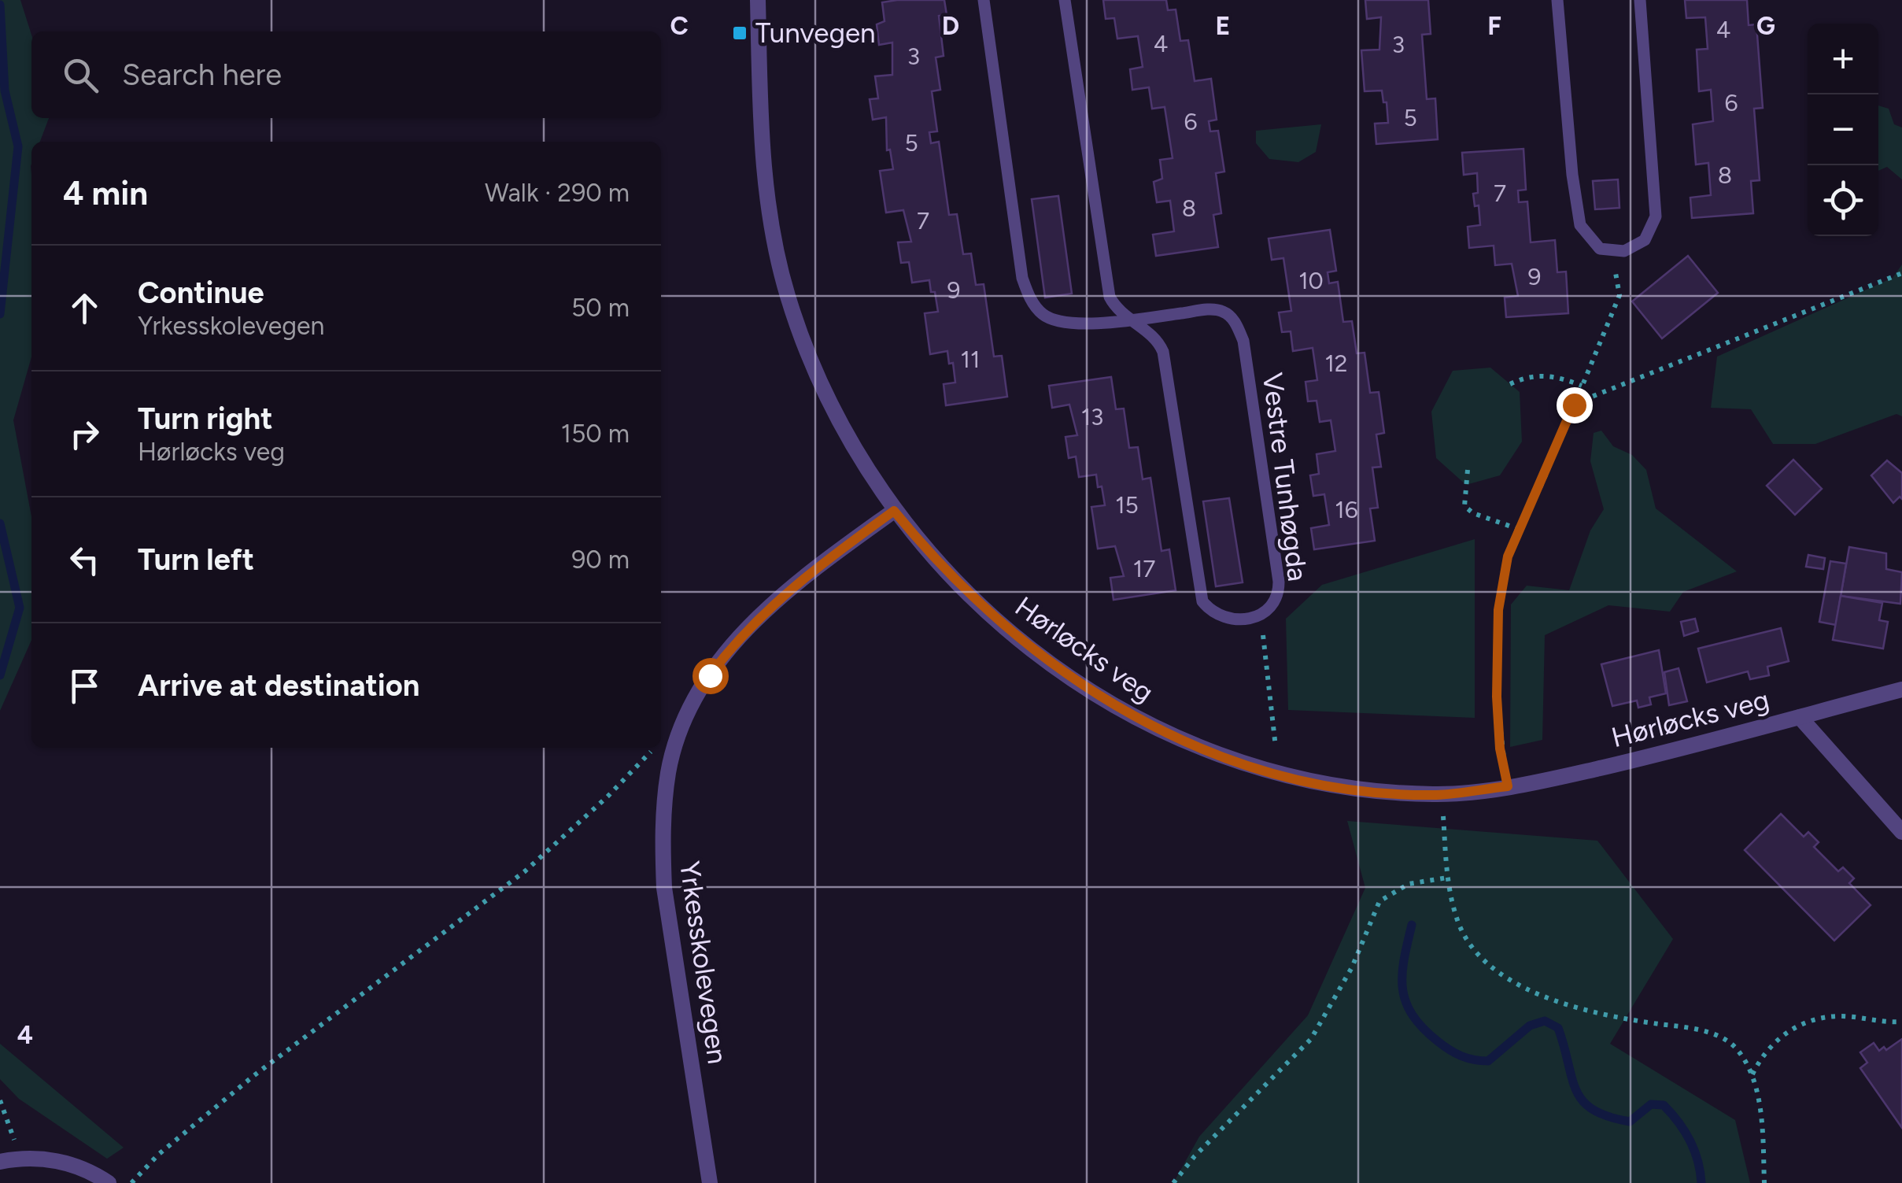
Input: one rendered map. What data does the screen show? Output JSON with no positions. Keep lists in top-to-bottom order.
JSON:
{
  "streets": {
    "street": ["Hørløcks veg", "Yrkesskolevegen"],
    "lane": ["Vestre Tunhøgda"]
  },
  "crossings": [
    ["Hørløcks veg", "Yrkesskolevegen"]
  ],
  "places": {
    "transit": ["Tunvegen"]
  },
  "house_numbers": [
    "4",
    "4",
    "3",
    "3",
    "6",
    "5",
    "6",
    "5",
    "8",
    "7",
    "8",
    "7",
    "9",
    "10",
    "9",
    "11",
    "12",
    "13",
    "15",
    "16",
    "17"
  ],
  "page": {
    "map_buttons": ["+", "−"],
    "search": "Search here",
    "heading": ["4 min", "Walk · 290 m"],
    "list": [
      ["Continue", "Yrkesskolevegen", "50 m"],
      ["Turn right", "Hørløcks veg", "150 m"],
      ["Turn left", "90 m"],
      "Arrive at destination"
    ]
  },
  "grid": {
    "columns": [
      "C",
      "D",
      "E",
      "F",
      "G"
    ],
    "rows": ["4"]
  }
}
